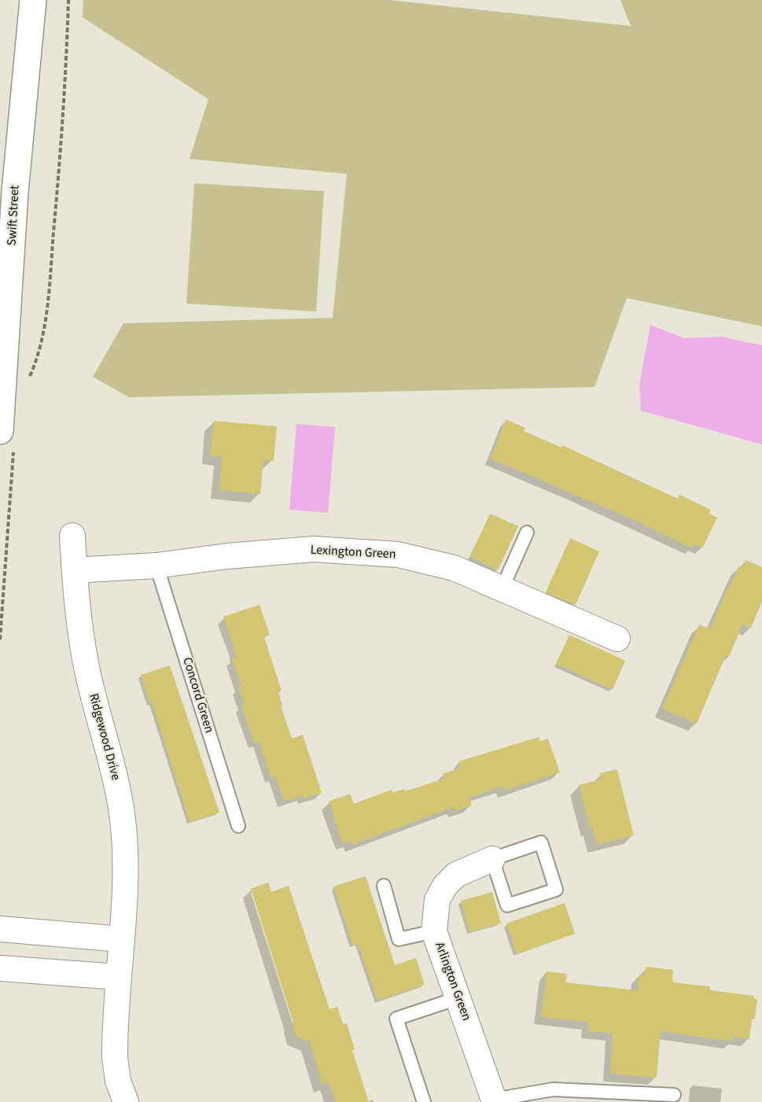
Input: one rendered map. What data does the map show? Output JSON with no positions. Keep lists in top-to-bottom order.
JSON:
{
  "streets": {
    "street": [
      "Swift Street",
      "Lexington Green",
      "Ridgewood Drive",
      "Arlington Green"
    ],
    "lane": ["Concord Green"]
  },
  "crossings": [
    ["Lexington Green", "Concord Green"],
    ["Lexington Green", "Ridgewood Drive"]
  ]
}
